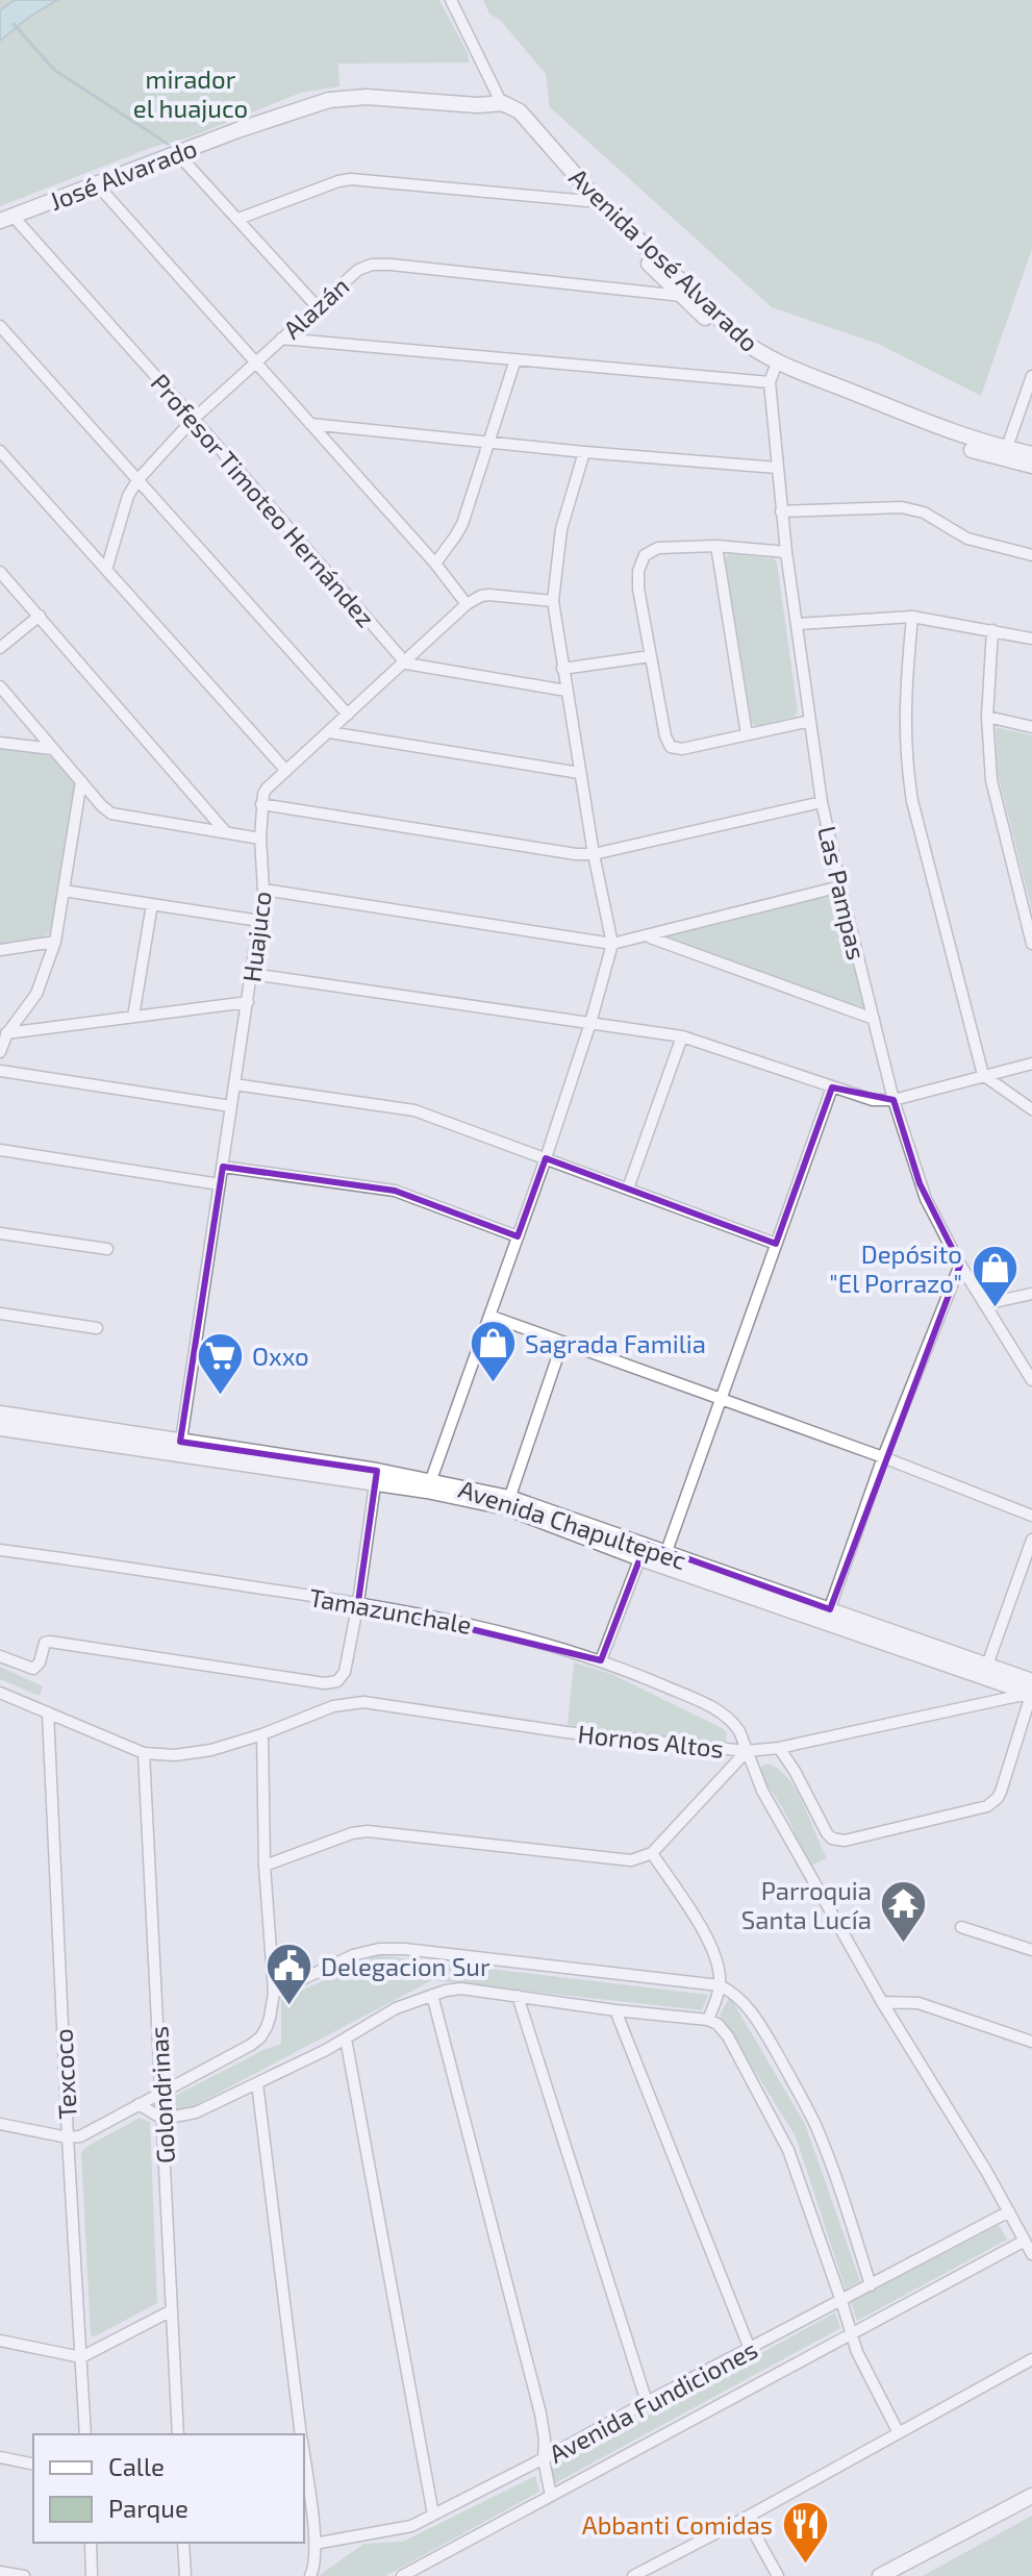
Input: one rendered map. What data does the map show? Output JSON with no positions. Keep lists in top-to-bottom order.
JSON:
{
  "streets": {
    "street": [
      "José Alvarado",
      "Alazán",
      "Profesor Timoteo Hernández",
      "Las Pampas",
      "Huajuco",
      "Avenida Chapultepec",
      "Tamazunchale",
      "Hornos Altos",
      "Texcoco",
      "Golondrinas",
      "Avenida Fundiciones"
    ]
  },
  "crossings": [
    ["José Alvarado", "Profesor Timoteo Hernández"],
    ["Alazán", "Profesor Timoteo Hernández"],
    ["Huajuco", "Avenida Chapultepec"],
    ["Tamazunchale", "Hornos Altos"],
    ["Hornos Altos", "Texcoco"],
    ["Hornos Altos", "Golondrinas"],
    ["Hornos Altos", "Avenida Fundiciones"]
  ],
  "parks": ["mirador el huajuco"],
  "places": {
    "shop": ["Depósito \"El Porrazo\"", "Sagrada Familia"],
    "supermarket": ["Oxxo"],
    "temple": ["Parroquia Santa Lucía"],
    "public building": ["Delegacion Sur"],
    "restaurant": ["Abbanti Comidas"]
  },
  "legend": ["Calle", "Parque"]
}
